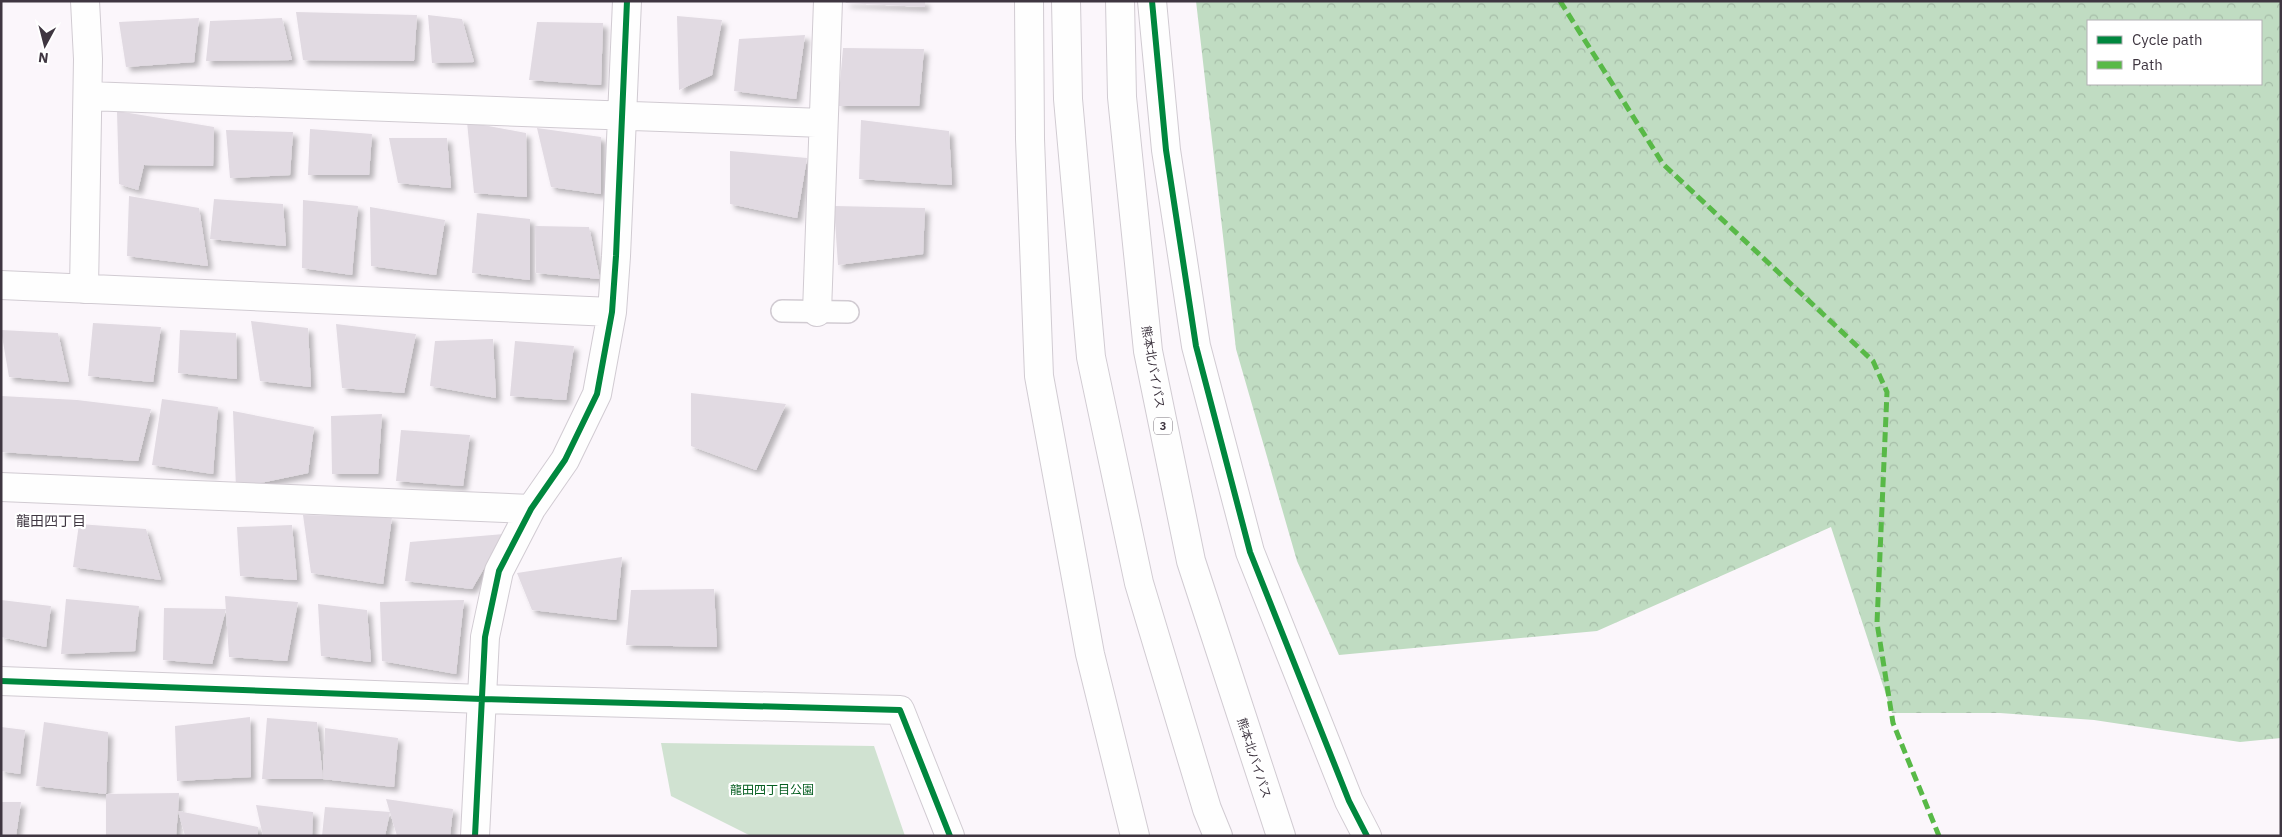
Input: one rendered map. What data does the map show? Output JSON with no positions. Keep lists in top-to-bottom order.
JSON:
{
  "streets": {
    "main road": ["熊本北バイパス", "3"]
  },
  "districts": ["龍田四丁目"],
  "parks": ["龍田四丁目公園"],
  "legend": ["Cycle path", "Path"],
  "north": "bottom"
}
